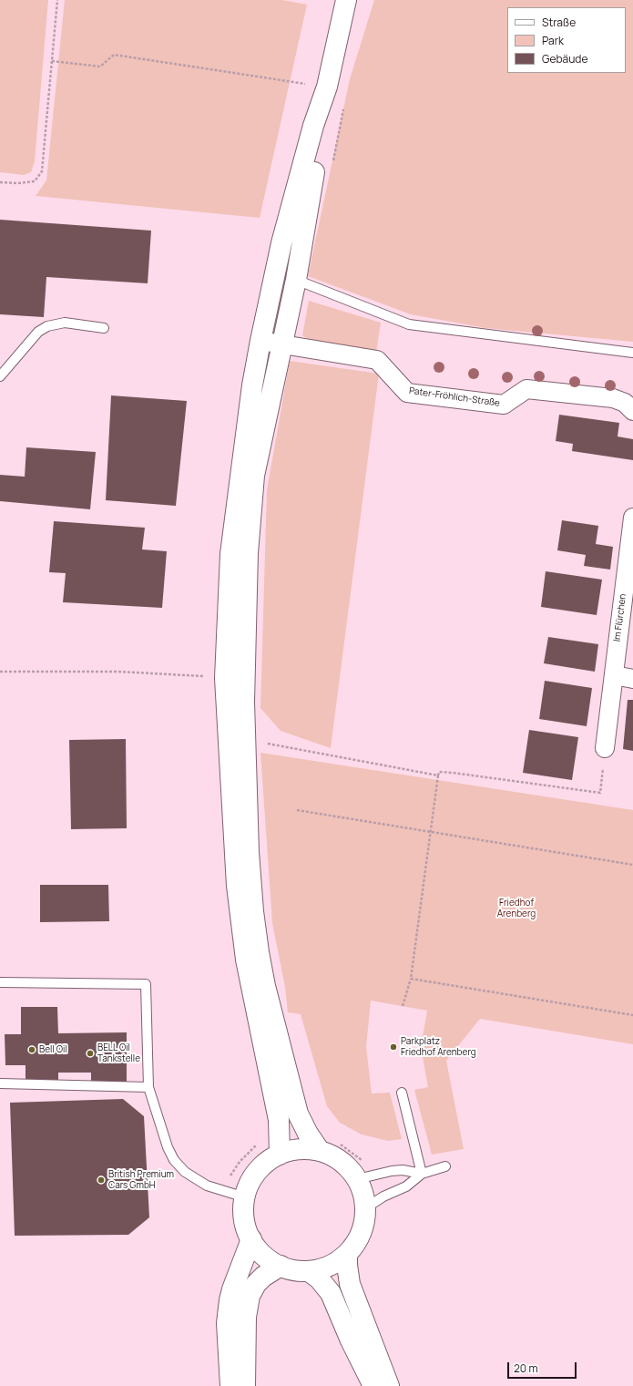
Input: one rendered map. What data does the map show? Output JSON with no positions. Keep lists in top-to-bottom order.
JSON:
{
  "streets": {
    "street": ["Pater-Fröhlich-Straße", "Im Flürchen"]
  },
  "parks": ["Friedhof Arenberg"],
  "places": [
    "Parkplatz Friedhof Arenberg",
    "Bell Oil",
    "BELL Oil Tankstelle",
    "British Premium Cars GmbH"
  ],
  "legend": ["Straße", "Park", "Gebäude"],
  "scale_bar": "20 m"
}
